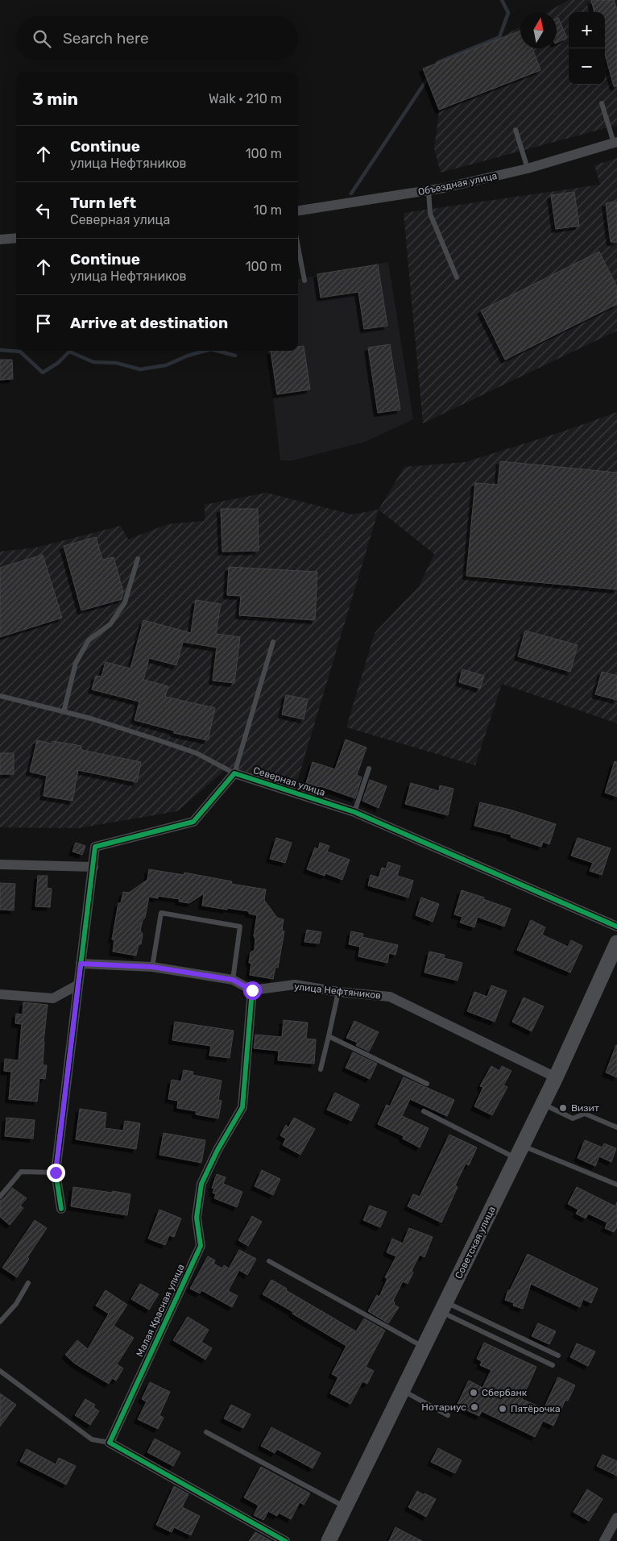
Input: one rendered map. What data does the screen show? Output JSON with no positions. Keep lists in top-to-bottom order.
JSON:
{
  "streets": {
    "street": [
      "Объездная улица",
      "Северная улица",
      "улица Нефтяников",
      "Советская улица",
      "Малая Красная улица"
    ]
  },
  "crossings": [
    ["улица Нефтяников", "Советская улица"],
    ["улица Нефтяников", "Малая Красная улица"]
  ],
  "places": [
    "Визит",
    "Сбербанк",
    "Нотариус",
    "Пятёрочка"
  ],
  "north": "top",
  "page": {
    "map_buttons": ["+", "−"],
    "search": "Search here",
    "heading": ["3 min", "Walk · 210 m"],
    "list": [
      ["Continue", "улица Нефтяников", "100 m"],
      ["Turn left", "Северная улица", "10 m"],
      ["Continue", "улица Нефтяников", "100 m"],
      "Arrive at destination"
    ]
  }
}
